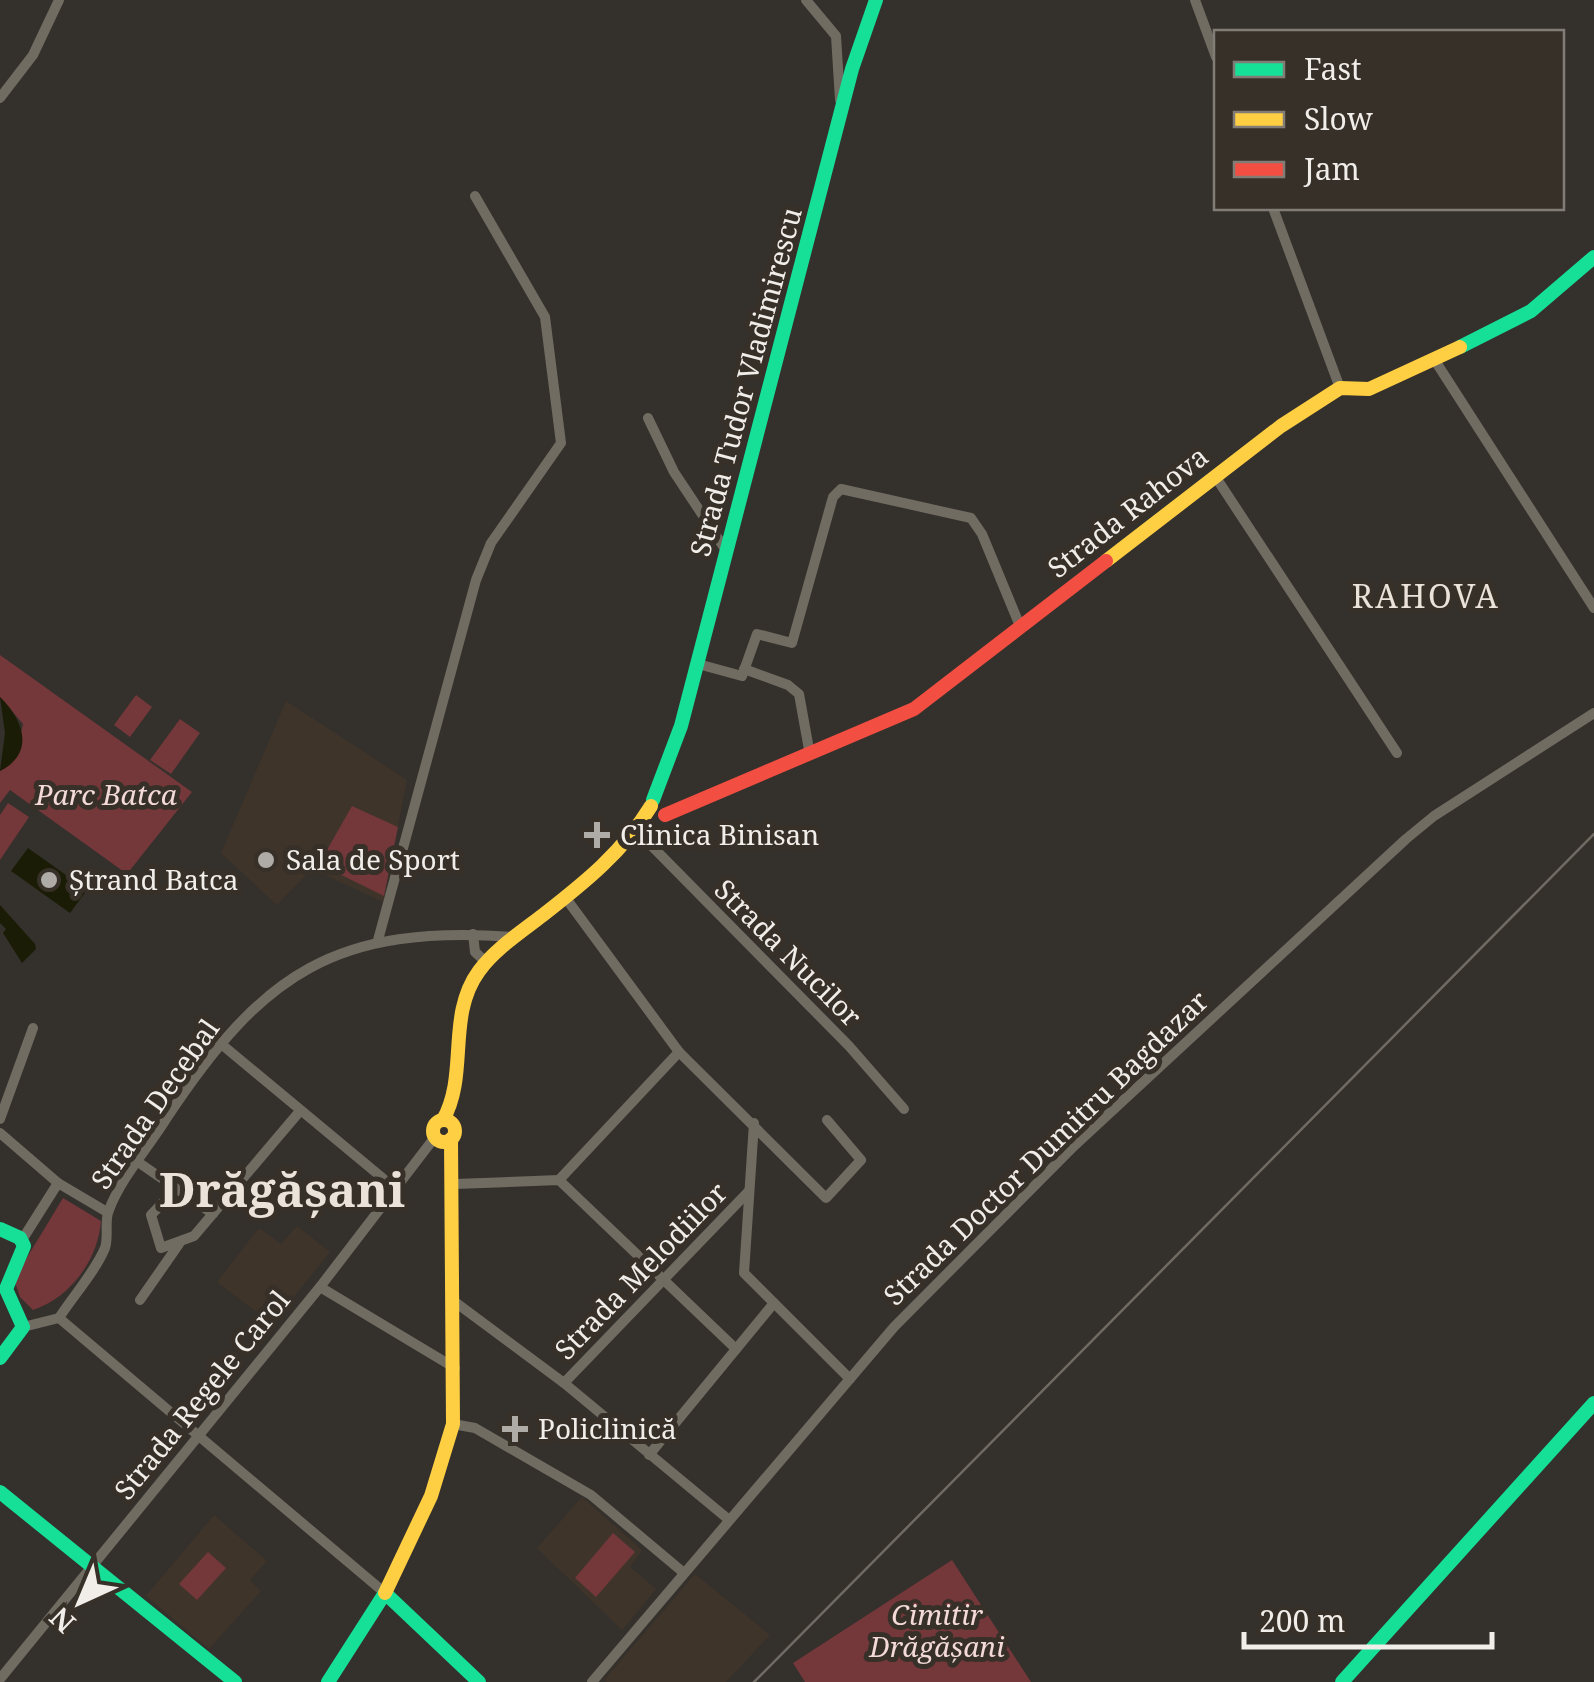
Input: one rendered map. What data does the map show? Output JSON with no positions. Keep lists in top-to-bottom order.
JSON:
{
  "streets": {
    "main road": ["Strada Tudor Vladimirescu", "Strada Rahova"],
    "street": [
      "Strada Nucilor",
      "Strada Decebal",
      "Strada Doctor Dumitru Bagdazar",
      "Strada Melodiilor",
      "Strada Regele Carol"
    ]
  },
  "crossings": [
    ["Strada Tudor Vladimirescu", "Strada Rahova"]
  ],
  "districts": ["RAHOVA", "Drăgășani"],
  "parks": ["Parc Batca", "Cimitir Drăgășani"],
  "places": {
    "health": ["Clinica Binisan", "Policlinică"],
    "other": ["Sala de Sport", "Ștrand Batca"]
  },
  "legend": ["Fast", "Slow", "Jam"],
  "scale_bar": "200 m",
  "north": "bottom left"
}
